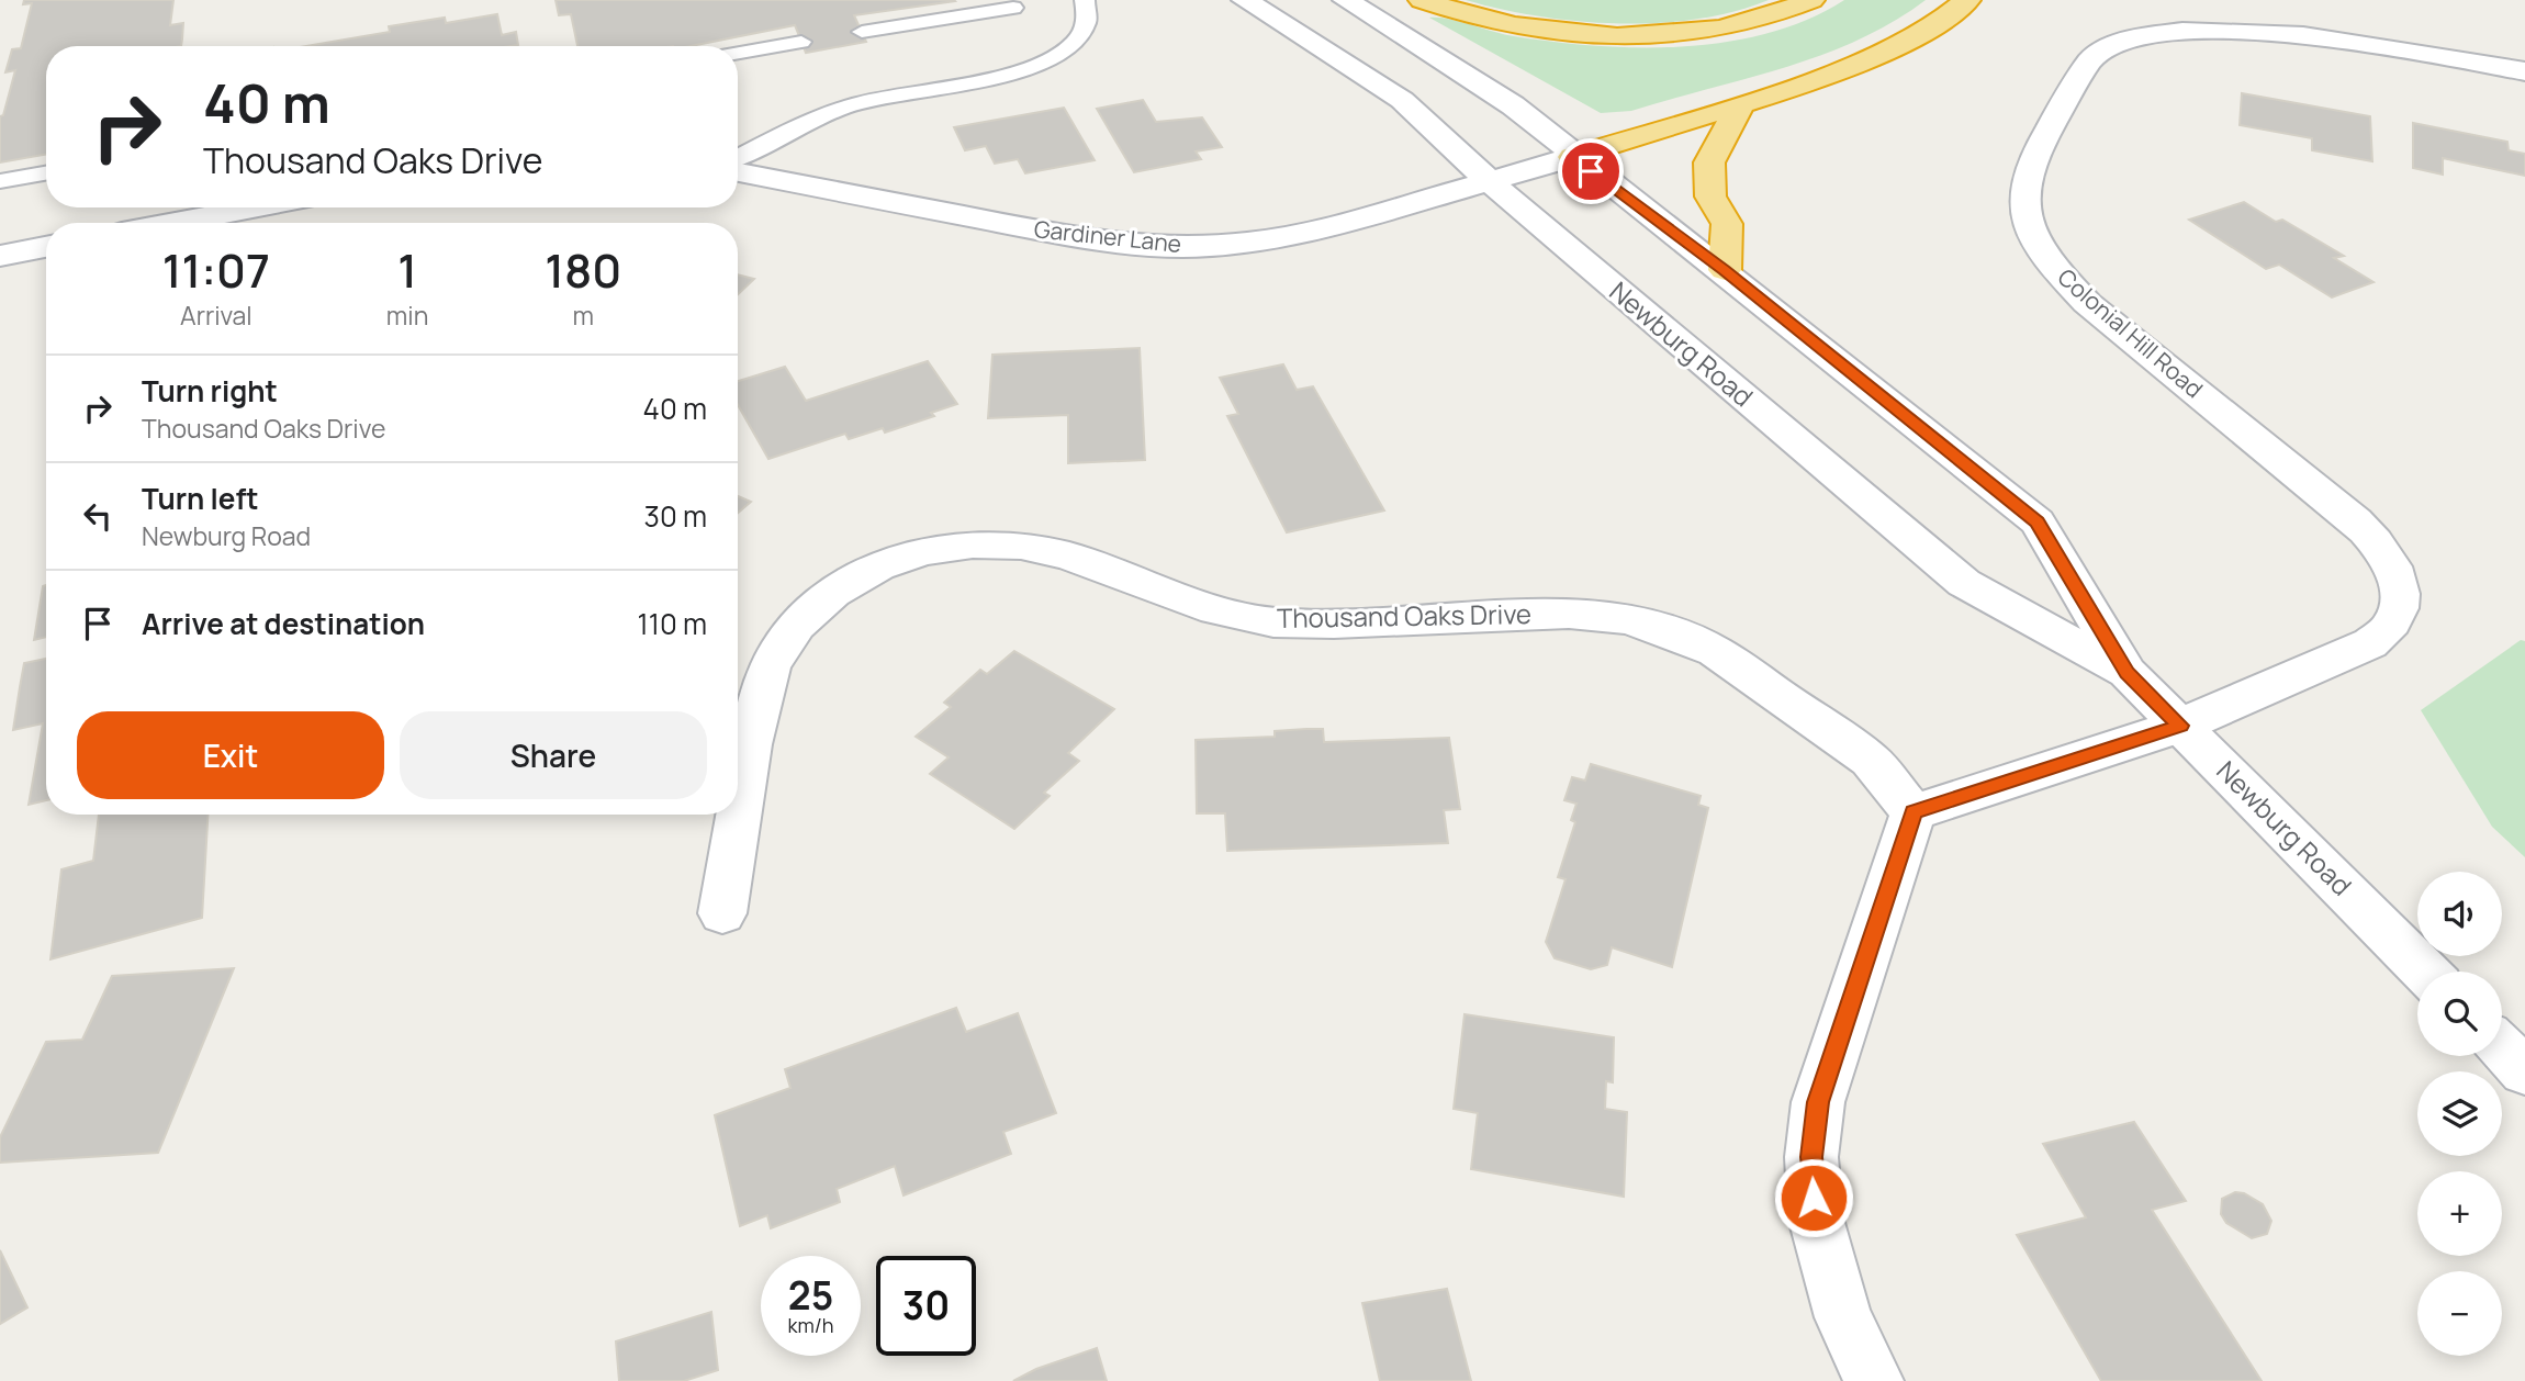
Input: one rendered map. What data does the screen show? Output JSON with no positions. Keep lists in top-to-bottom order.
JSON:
{
  "streets": {
    "main road": [
      "Gardiner Lane",
      "Colonial Hill Road",
      "Newburg Road",
      "Thousand Oaks Drive"
    ]
  },
  "crossings": [
    ["Gardiner Lane", "Newburg Road"],
    ["Colonial Hill Road", "Newburg Road"]
  ],
  "page": {
    "turn": ["40 m", "Thousand Oaks Drive"],
    "eta": [
      "11:07",
      "Arrival",
      "1",
      "min",
      "180",
      "m"
    ],
    "list": [
      {
        "name": "Turn right",
        "note": "Thousand Oaks Drive",
        "value": "40 m"
      },
      {
        "name": "Turn left",
        "note": "Newburg Road",
        "value": "30 m"
      },
      {
        "name": "Arrive at destination",
        "value": "110 m"
      }
    ],
    "buttons": ["Exit", "Share"],
    "map_buttons": ["+", "−"],
    "speed": "25 km/h",
    "limit": "30"
  }
}
